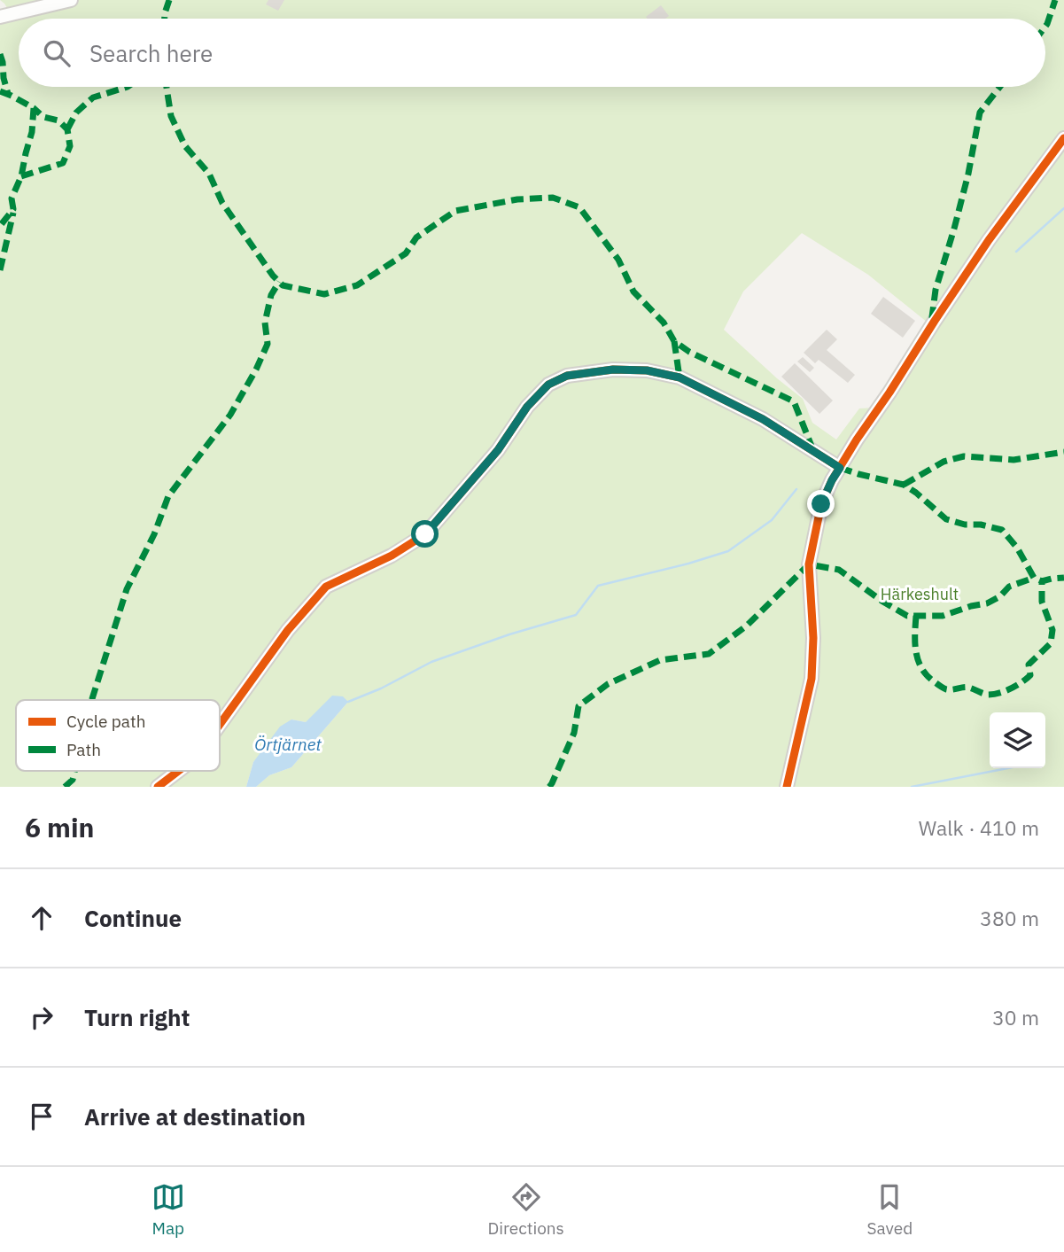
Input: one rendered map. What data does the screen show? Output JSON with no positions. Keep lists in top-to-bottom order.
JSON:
{
  "water": ["Örtjärnet"],
  "parks": ["Härkeshult"],
  "legend": ["Cycle path", "Path"],
  "page": {
    "search": "Search here",
    "heading": ["6 min", "Walk · 410 m"],
    "list": [
      ["Continue", "380 m"],
      ["Turn right", "30 m"],
      "Arrive at destination"
    ],
    "nav": ["Map", "Directions", "Saved"]
  }
}
